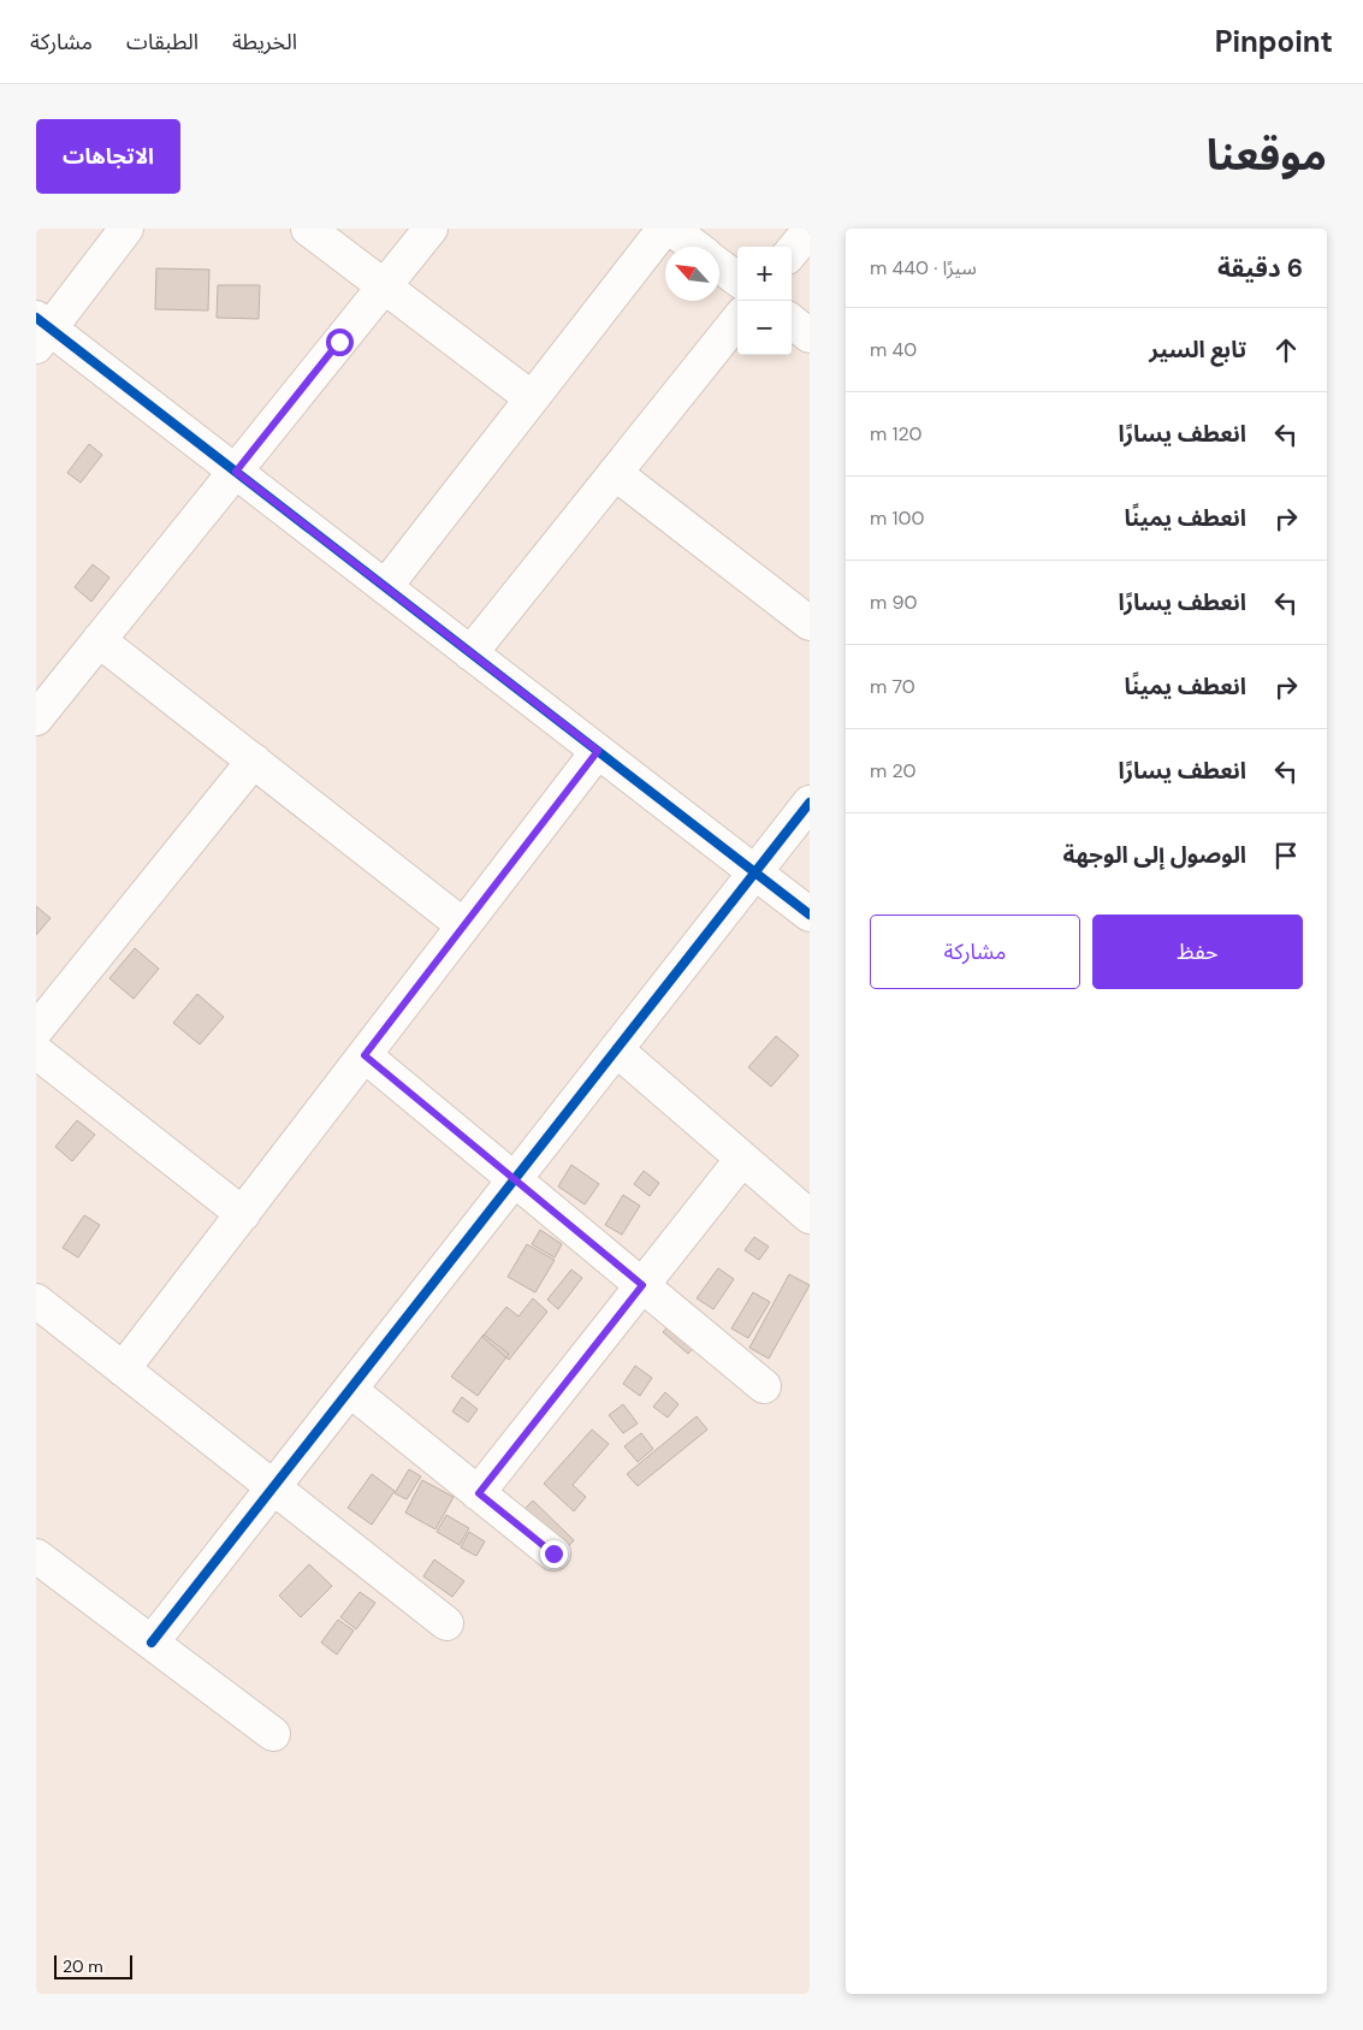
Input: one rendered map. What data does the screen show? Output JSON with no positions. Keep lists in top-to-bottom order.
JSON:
{
  "scale_bar": "20 m",
  "north": "top left",
  "page": {
    "header": "Pinpoint",
    "nav": ["الخريطة", "الطبقات", "مشاركة"],
    "title": "موقعنا",
    "buttons": [
      "الاتجاهات",
      ["حفظ", "مشاركة"]
    ],
    "heading": ["6 دقيقة", "سيرًا · 440 m"],
    "map_buttons": ["+", "−"],
    "list": [
      ["تابع السير", "40 m"],
      ["انعطف يسارًا", "120 m"],
      ["انعطف يمينًا", "100 m"],
      ["انعطف يسارًا", "90 m"],
      ["انعطف يمينًا", "70 m"],
      ["انعطف يسارًا", "20 m"],
      "الوصول إلى الوجهة"
    ],
    "scale": "20 m"
  }
}
